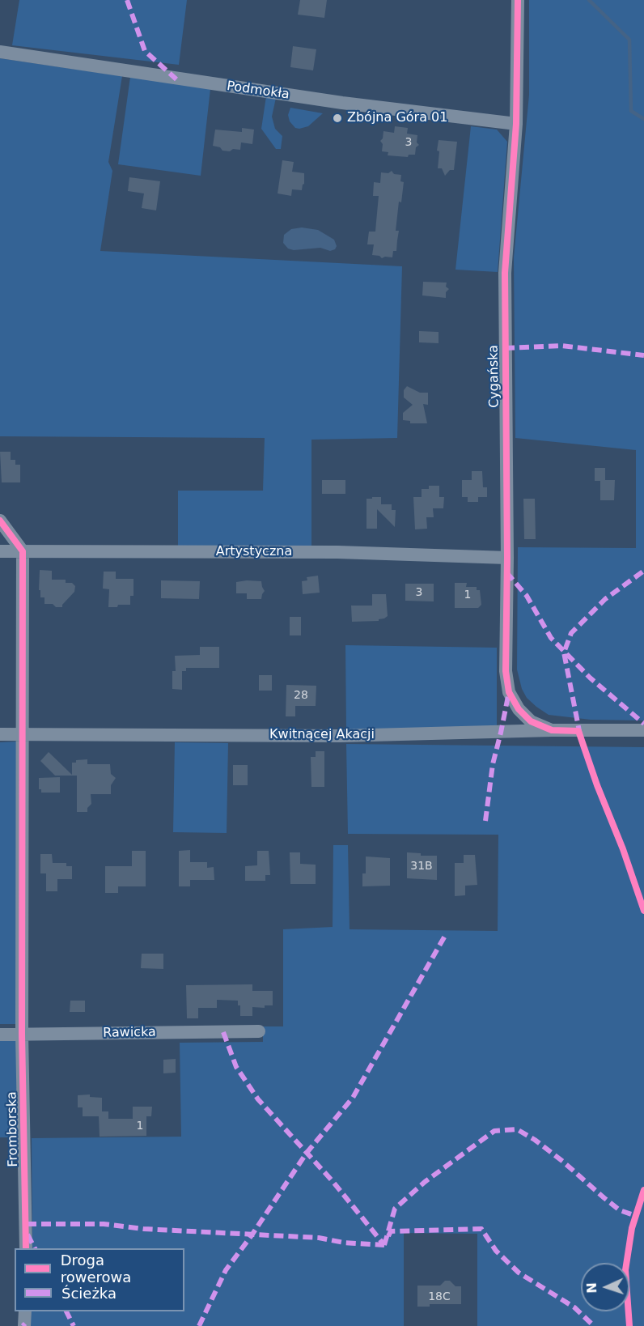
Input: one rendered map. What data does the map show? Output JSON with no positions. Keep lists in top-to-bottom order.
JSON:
{
  "streets": {
    "street": [
      "Podmokła",
      "Cygańska",
      "Artystyczna",
      "Kwitnącej Akacji",
      "Rawicka",
      "Fromborska"
    ]
  },
  "crossings": [
    ["Podmokła", "Cygańska"],
    ["Cygańska", "Artystyczna"],
    ["Cygańska", "Kwitnącej Akacji"],
    ["Artystyczna", "Fromborska"],
    ["Kwitnącej Akacji", "Fromborska"],
    ["Rawicka", "Fromborska"]
  ],
  "places": ["Zbójna Góra 01"],
  "house_numbers": [
    "3",
    "3",
    "1",
    "28",
    "31B",
    "1",
    "18C"
  ],
  "legend": ["Droga rowerowa", "Ścieżka"],
  "north": "left"
}
